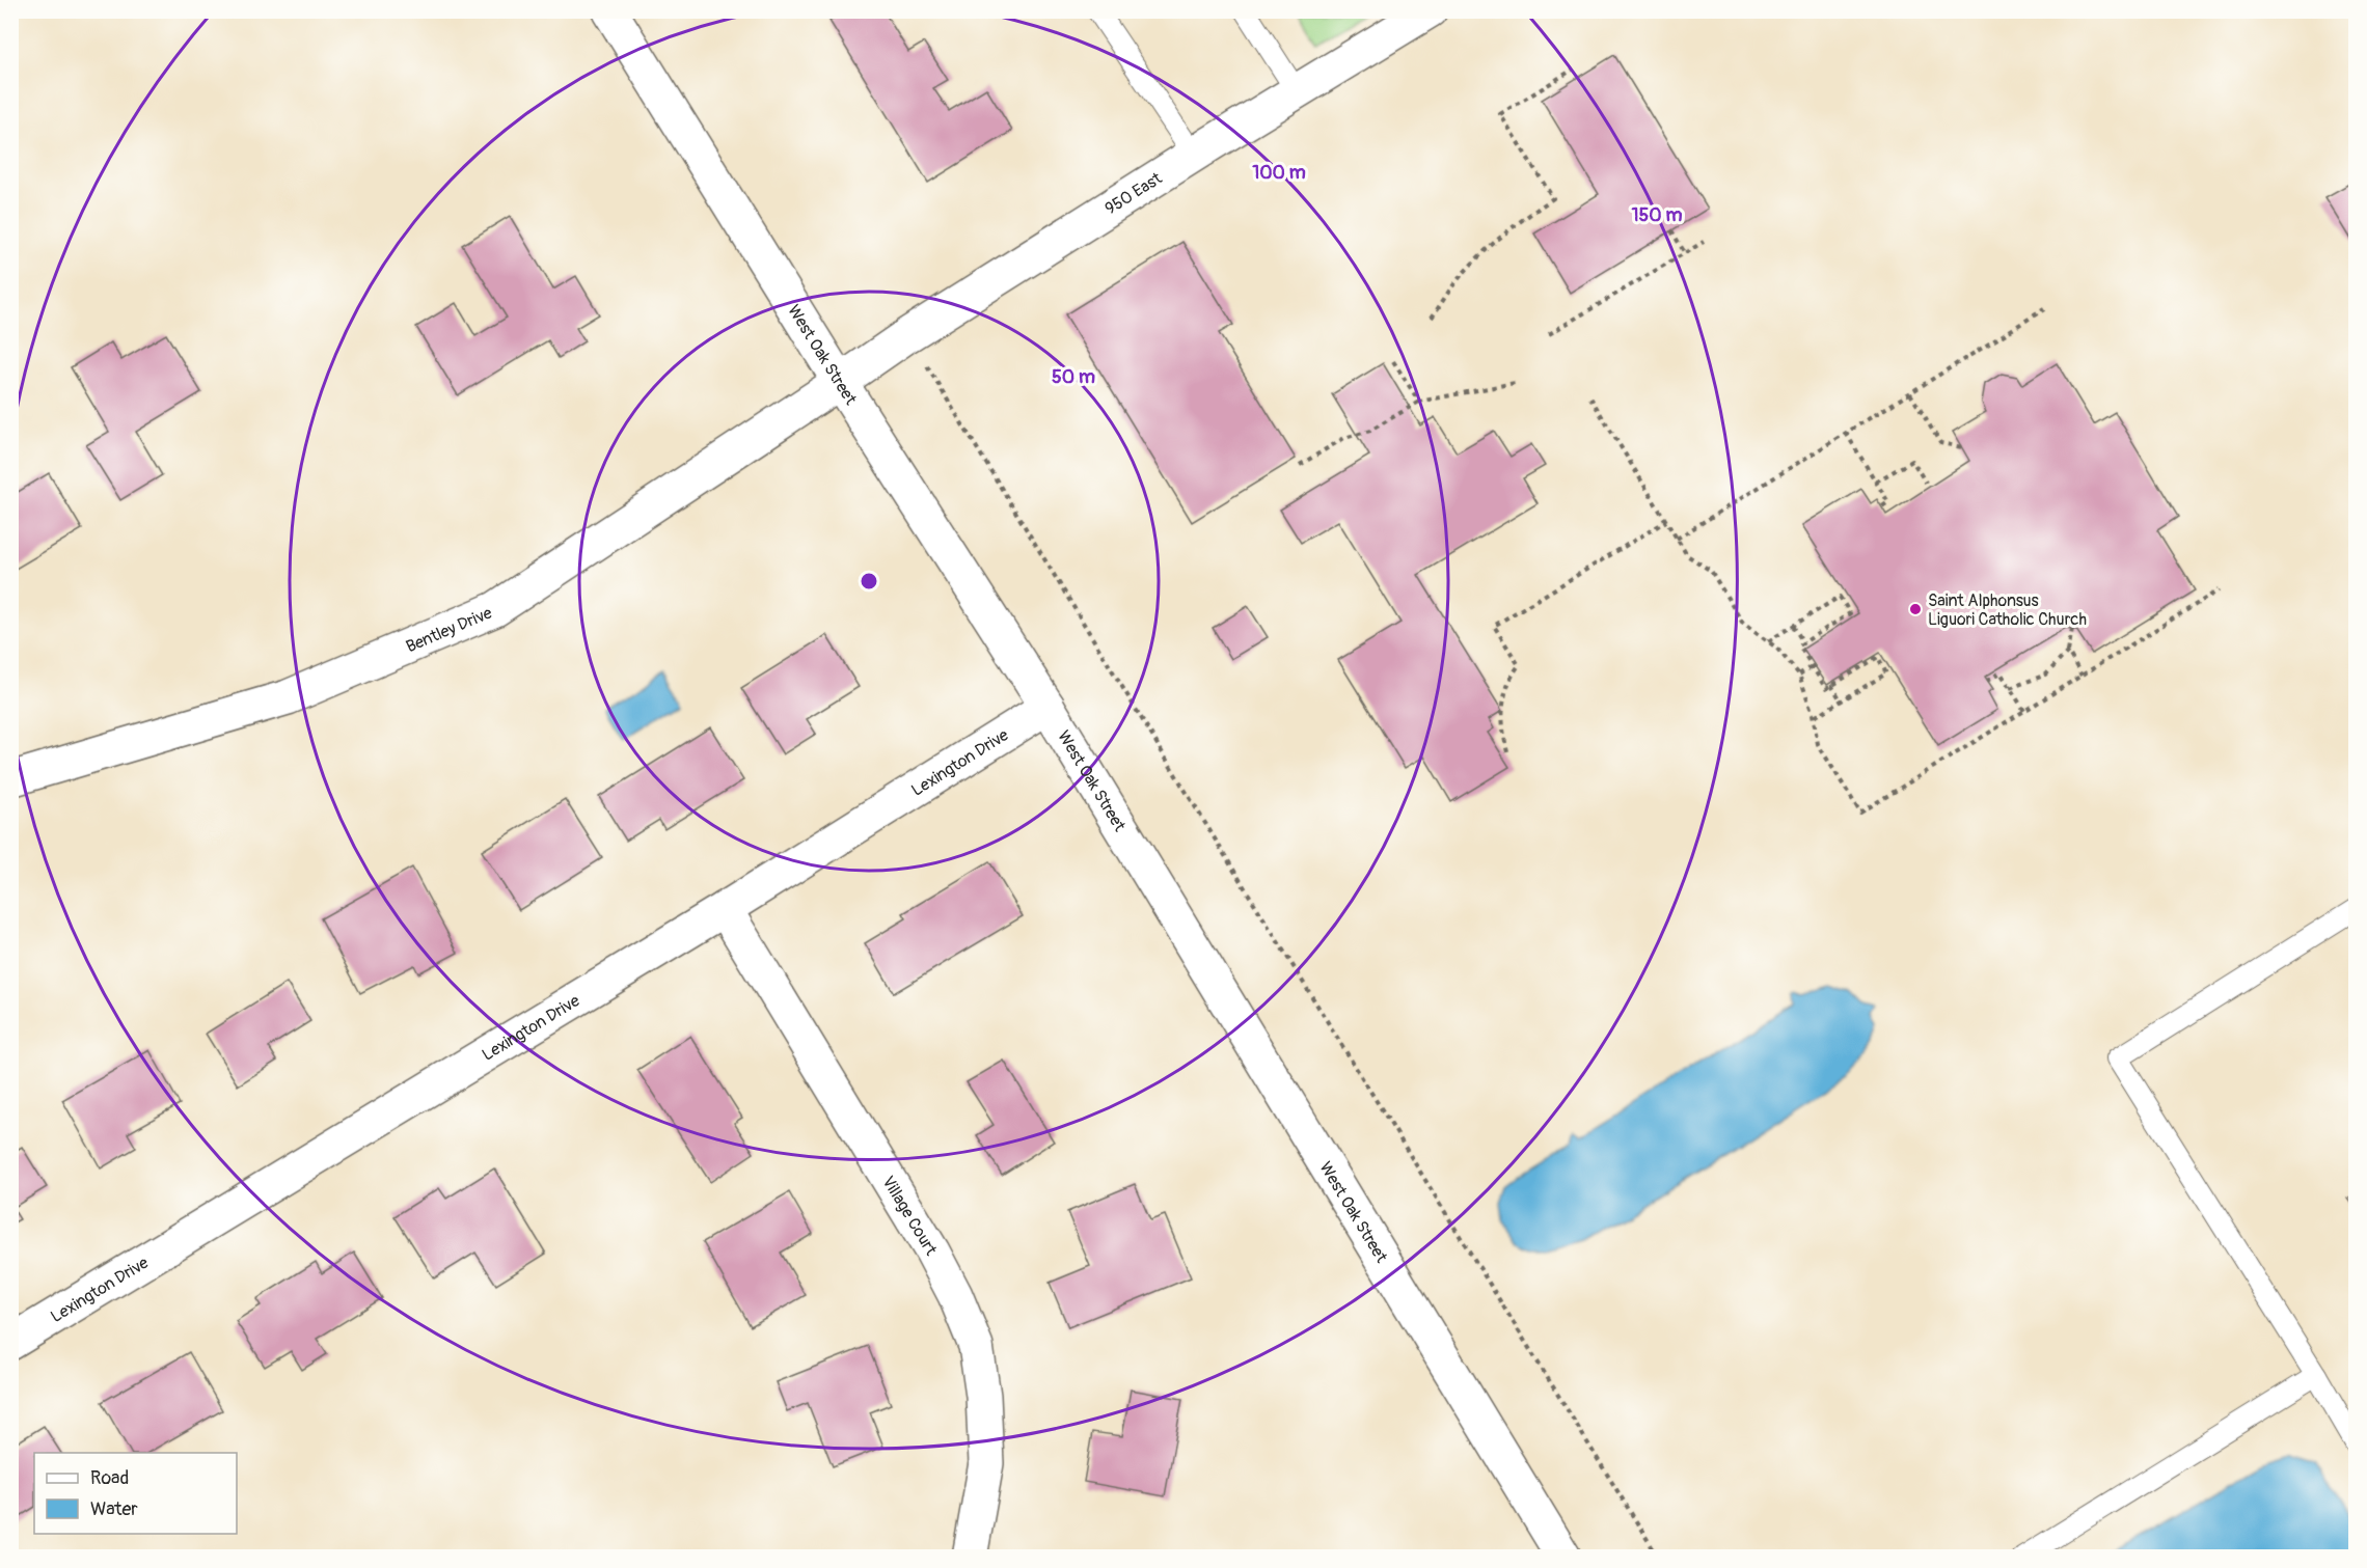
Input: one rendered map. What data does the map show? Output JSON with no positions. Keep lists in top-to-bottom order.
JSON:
{
  "streets": {
    "street": [
      "950 East",
      "West Oak Street",
      "Bentley Drive",
      "Lexington Drive",
      "Village Court"
    ]
  },
  "crossings": [
    ["950 East", "West Oak Street"],
    ["950 East", "Bentley Drive"],
    ["West Oak Street", "Bentley Drive"],
    ["West Oak Street", "Lexington Drive"],
    ["Lexington Drive", "Village Court"]
  ],
  "places": ["Saint Alphonsus Liguori Catholic Church"],
  "legend": ["Road", "Water"],
  "rings": ["100 m", "150 m", "50 m"]
}
